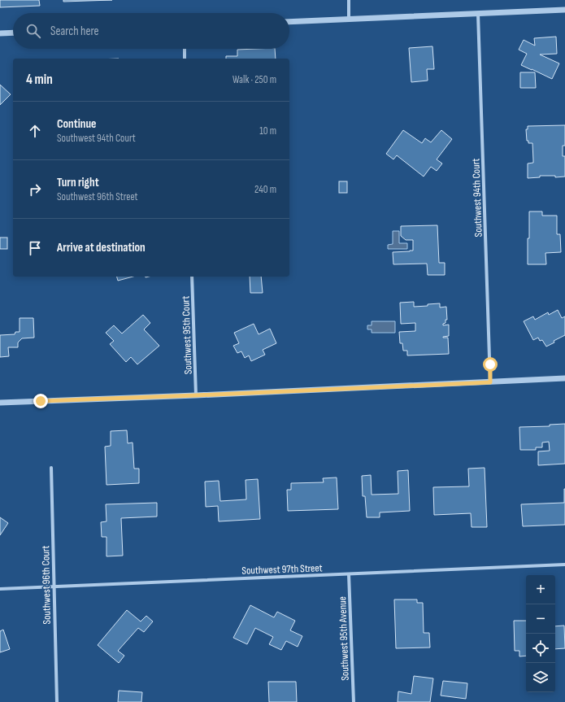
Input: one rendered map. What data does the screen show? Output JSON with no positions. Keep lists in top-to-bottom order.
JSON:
{
  "streets": {
    "street": [
      "Southwest 94th Court",
      "Southwest 95th Court",
      "Southwest 97th Street",
      "Southwest 96th Court",
      "Southwest 95th Avenue"
    ]
  },
  "crossings": [
    ["Southwest 97th Street", "Southwest 96th Court"],
    ["Southwest 97th Street", "Southwest 95th Avenue"]
  ],
  "page": {
    "search": "Search here",
    "heading": ["4 min", "Walk · 250 m"],
    "list": [
      ["Continue", "Southwest 94th Court", "10 m"],
      ["Turn right", "Southwest 96th Street", "240 m"],
      "Arrive at destination"
    ],
    "map_buttons": ["+", "−"]
  }
}
